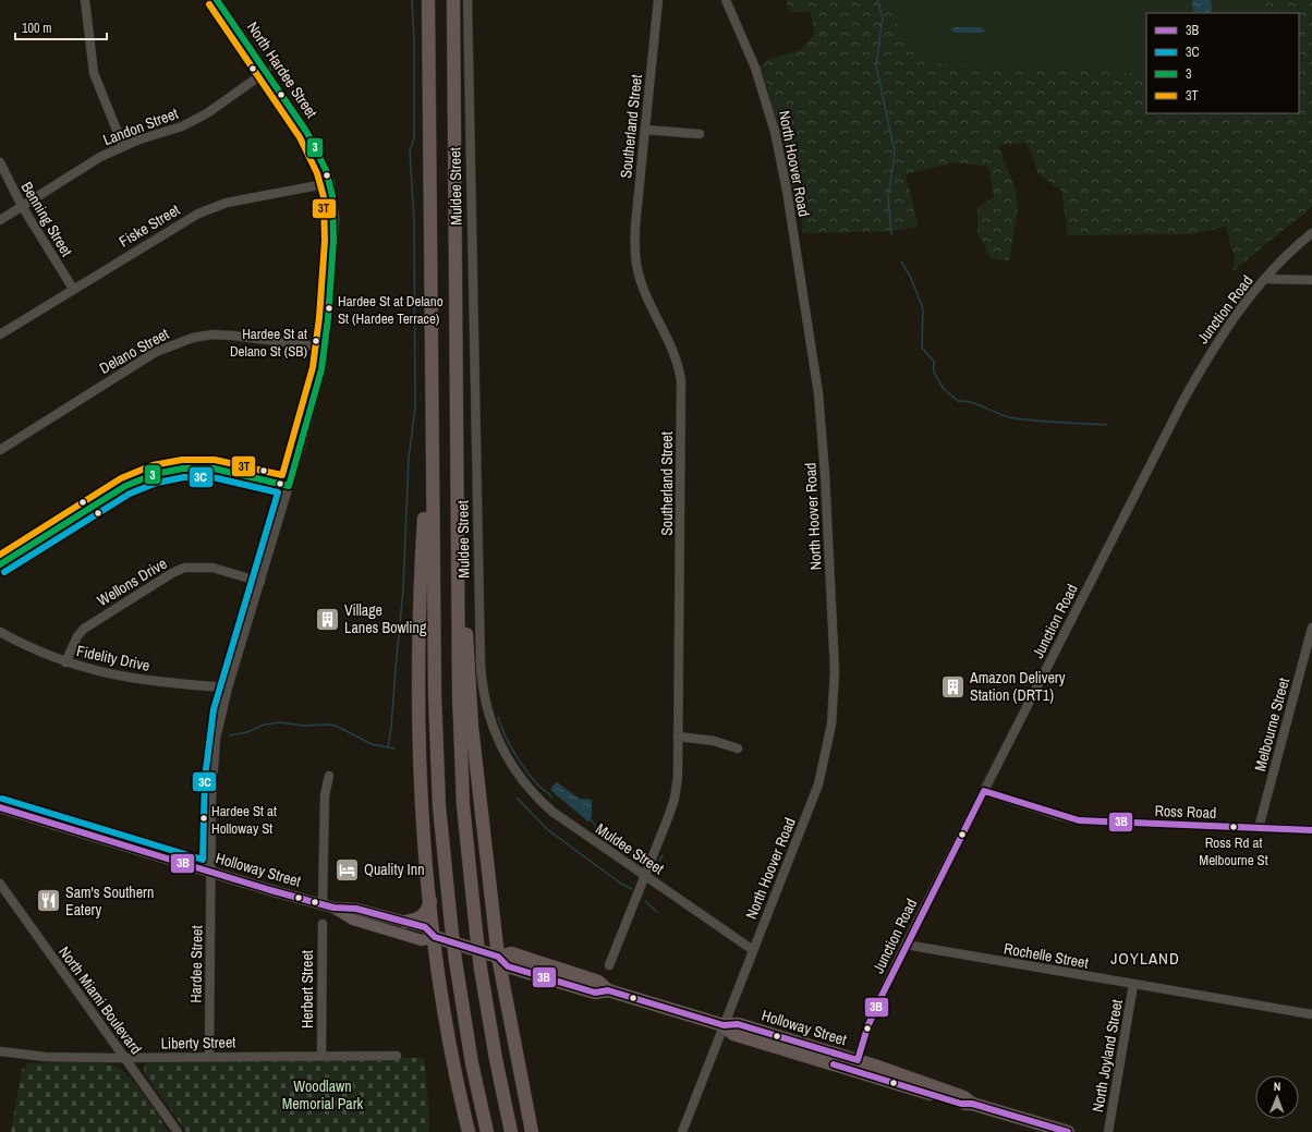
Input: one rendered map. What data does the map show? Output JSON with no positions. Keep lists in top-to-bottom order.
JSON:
{
  "streets": {
    "highway": ["Holloway Street"],
    "street": [
      "North Hardee Street",
      "Landon Street",
      "Southerland Street",
      "North Hoover Road",
      "Muldee Street",
      "Benning Street",
      "Fiske Street",
      "Junction Road",
      "Delano Street",
      "Wellons Drive",
      "Fidelity Drive",
      "Melbourne Street",
      "Ross Road",
      "Rochelle Street",
      "Hardee Street",
      "Herbert Street",
      "North Miami Boulevard",
      "Liberty Street",
      "North Joyland Street"
    ]
  },
  "crossings": [
    ["North Hardee Street", "Landon Street"],
    ["North Hardee Street", "Fiske Street"],
    ["North Hardee Street", "Delano Street"],
    ["North Hardee Street", "Wellons Drive"],
    ["North Hardee Street", "Fidelity Drive"],
    ["North Hardee Street", "Holloway Street"],
    ["North Hardee Street", "Hardee Street"],
    ["Landon Street", "Benning Street"],
    ["Southerland Street", "Muldee Street"],
    ["North Hoover Road", "Muldee Street"],
    ["North Hoover Road", "Holloway Street"],
    ["Benning Street", "Fiske Street"],
    ["Junction Road", "Ross Road"],
    ["Junction Road", "Holloway Street"],
    ["Junction Road", "Rochelle Street"],
    ["Wellons Drive", "Fidelity Drive"],
    ["Melbourne Street", "Ross Road"],
    ["Holloway Street", "Hardee Street"],
    ["Rochelle Street", "North Joyland Street"],
    ["Hardee Street", "Liberty Street"],
    ["Herbert Street", "Liberty Street"],
    ["North Miami Boulevard", "Liberty Street"]
  ],
  "districts": ["JOYLAND"],
  "parks": ["Woodlawn Memorial Park"],
  "places": {
    "other": [
      "Hardee St at Delano St (Hardee Terrace)",
      "Hardee St at Delano St (SB)",
      "Hardee St at Holloway St",
      "Ross Rd at Melbourne St"
    ],
    "building": ["Village Lanes Bowling", "Amazon Delivery Station (DRT1)"],
    "hotel": ["Quality Inn"],
    "restaurant": ["Sam's Southern Eatery"]
  },
  "lines": [
    "transit line 3",
    "transit line 3T",
    "transit line 3C",
    "transit line 3B"
  ],
  "legend": [
    "3B",
    "3C",
    "3",
    "3T"
  ],
  "scale_bar": "100 m",
  "north": "top"
}
